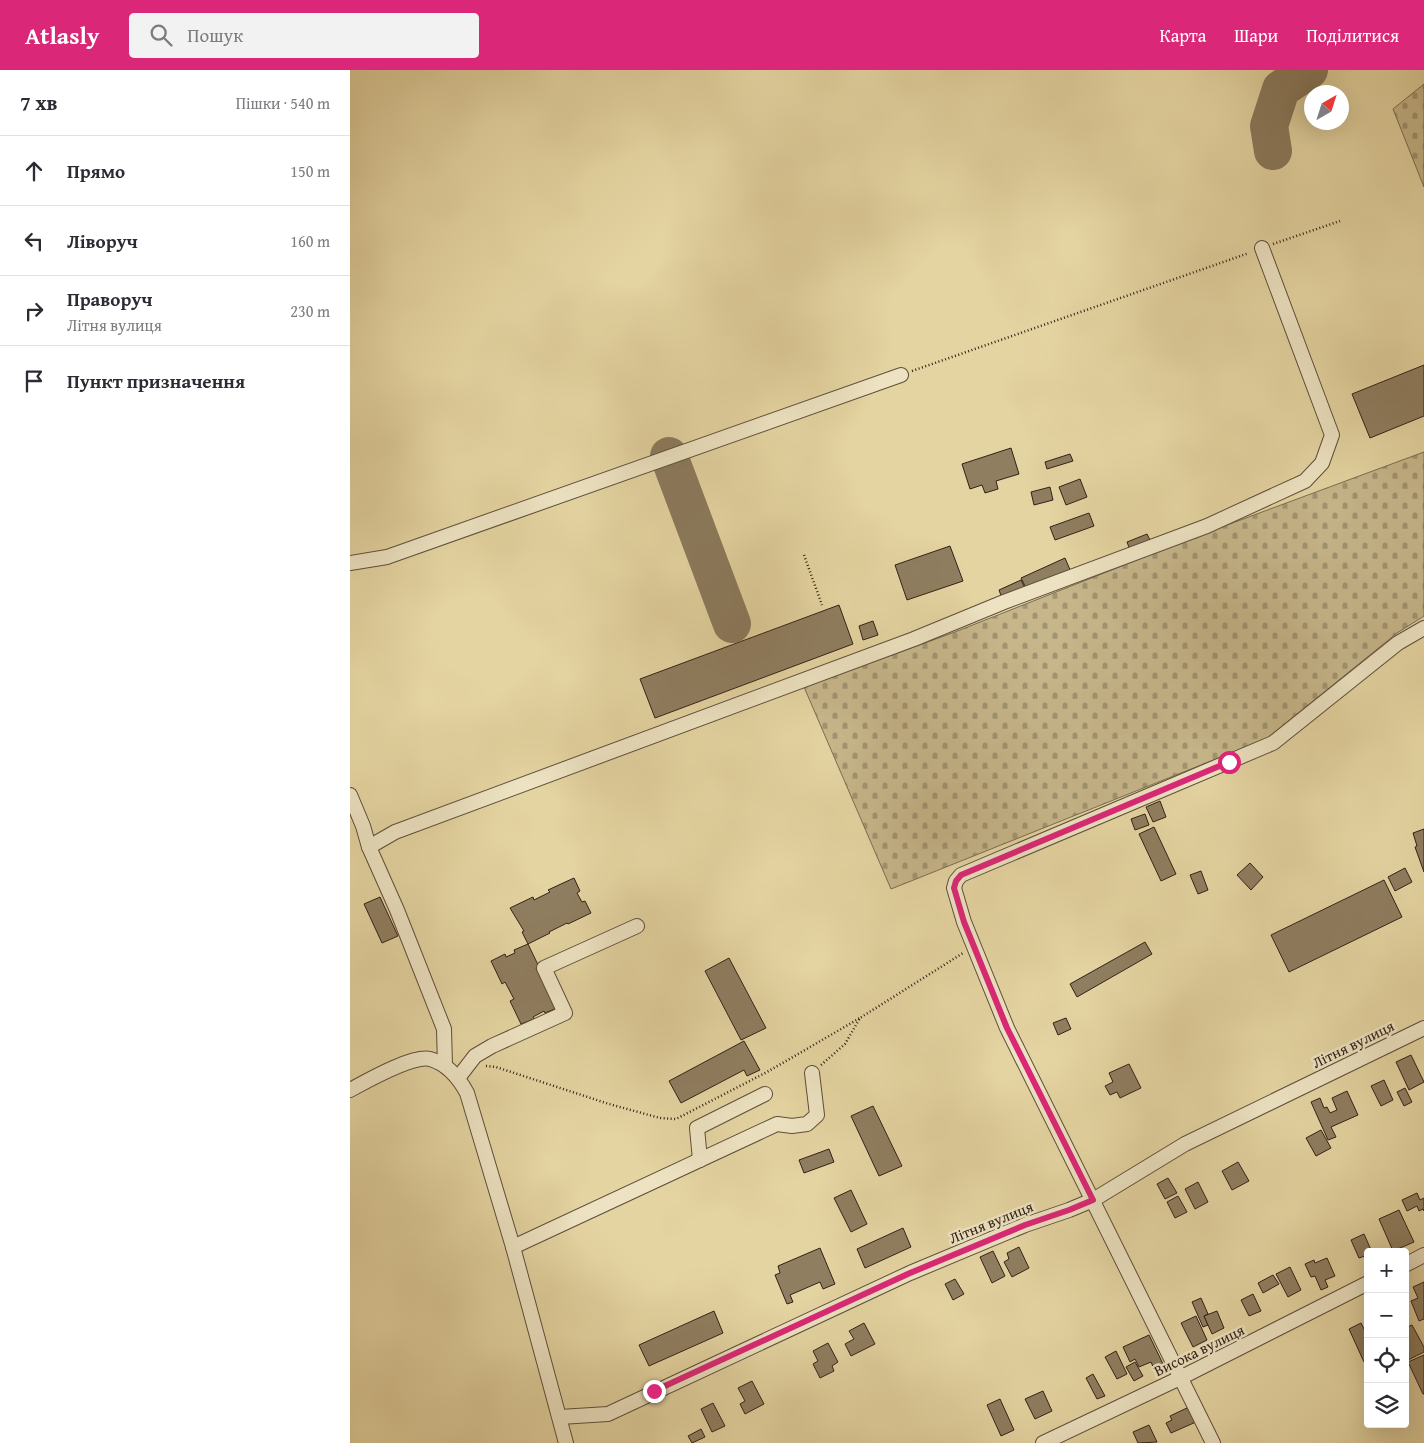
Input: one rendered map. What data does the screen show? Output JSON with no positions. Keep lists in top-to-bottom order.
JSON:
{
  "streets": {
    "street": ["Літня вулиця", "Висока вулиця"]
  },
  "north": "top right",
  "page": {
    "header": "Atlasly",
    "search": "Пошук",
    "nav": ["Карта", "Шари", "Поділитися"],
    "heading": ["7 хв", "Пішки · 540 m"],
    "list": [
      ["Прямо", "150 m"],
      ["Ліворуч", "160 m"],
      ["Праворуч", "Літня вулиця", "230 m"],
      "Пункт призначення"
    ],
    "map_buttons": ["+", "−"]
  }
}
